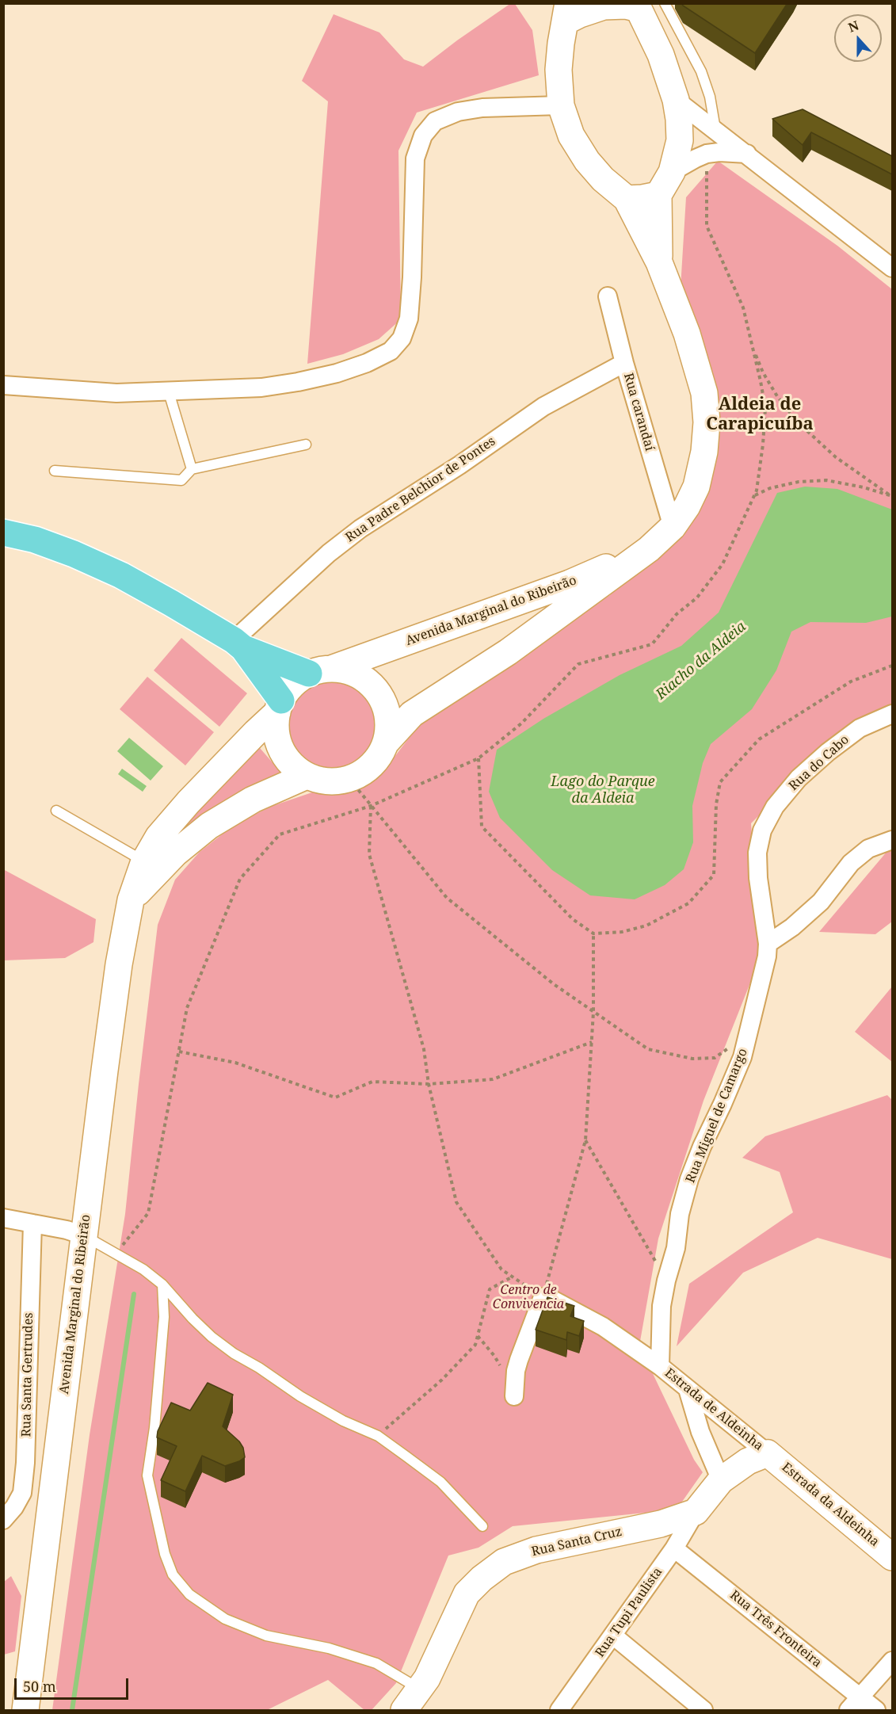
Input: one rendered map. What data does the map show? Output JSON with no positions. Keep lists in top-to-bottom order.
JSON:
{
  "streets": {
    "main road": ["Avenida Marginal do Ribeirão", "Estrada da Aldeinha", "Rua Santa Cruz"],
    "street": [
      "Rua carandaí",
      "Rua Padre Belchior de Pontes",
      "Rua do Cabo",
      "Rua Miguel de Camargo",
      "Rua Santa Gertrudes",
      "Estrada de Aldeinha",
      "Rua Tupi Paulista",
      "Rua Três Fronteira"
    ]
  },
  "crossings": [
    ["Rua carandaí", "Rua Padre Belchior de Pontes"],
    ["Rua carandaí", "Avenida Marginal do Ribeirão"],
    ["Rua do Cabo", "Rua Miguel de Camargo"],
    ["Rua Miguel de Camargo", "Estrada de Aldeinha"],
    ["Estrada de Aldeinha", "Estrada da Aldeinha"],
    ["Rua Santa Cruz", "Rua Tupi Paulista"],
    ["Rua Tupi Paulista", "Rua Três Fronteira"]
  ],
  "districts": ["Aldeia de Carapicuíba"],
  "water": ["Riacho da Aldeia", "Lago do Parque da Aldeia"],
  "parks": ["Centro de Convivencia"],
  "scale_bar": "50 m",
  "north": "top"
}
